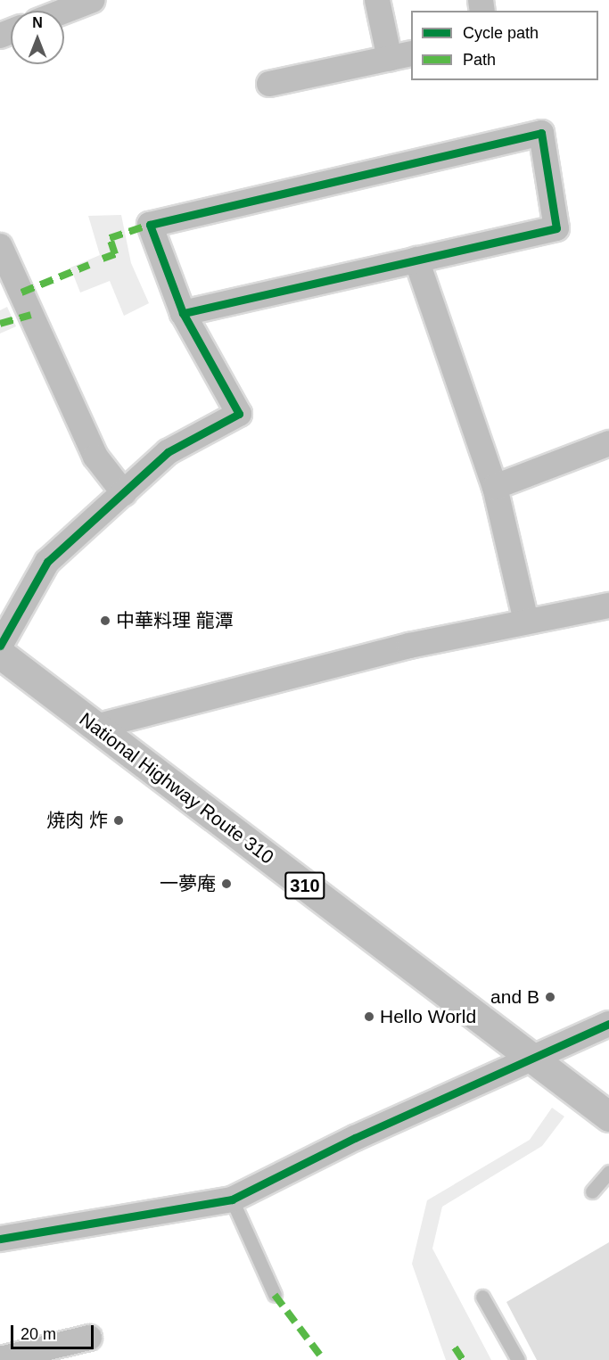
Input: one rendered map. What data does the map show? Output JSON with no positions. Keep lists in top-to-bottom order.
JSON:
{
  "streets": {
    "highway": ["National Highway Route 310", "310"]
  },
  "places": [
    "中華料理 龍潭",
    "焼肉 炸",
    "一夢庵",
    "and B",
    "Hello World"
  ],
  "legend": ["Cycle path", "Path"],
  "scale_bar": "20 m",
  "north": "top"
}
